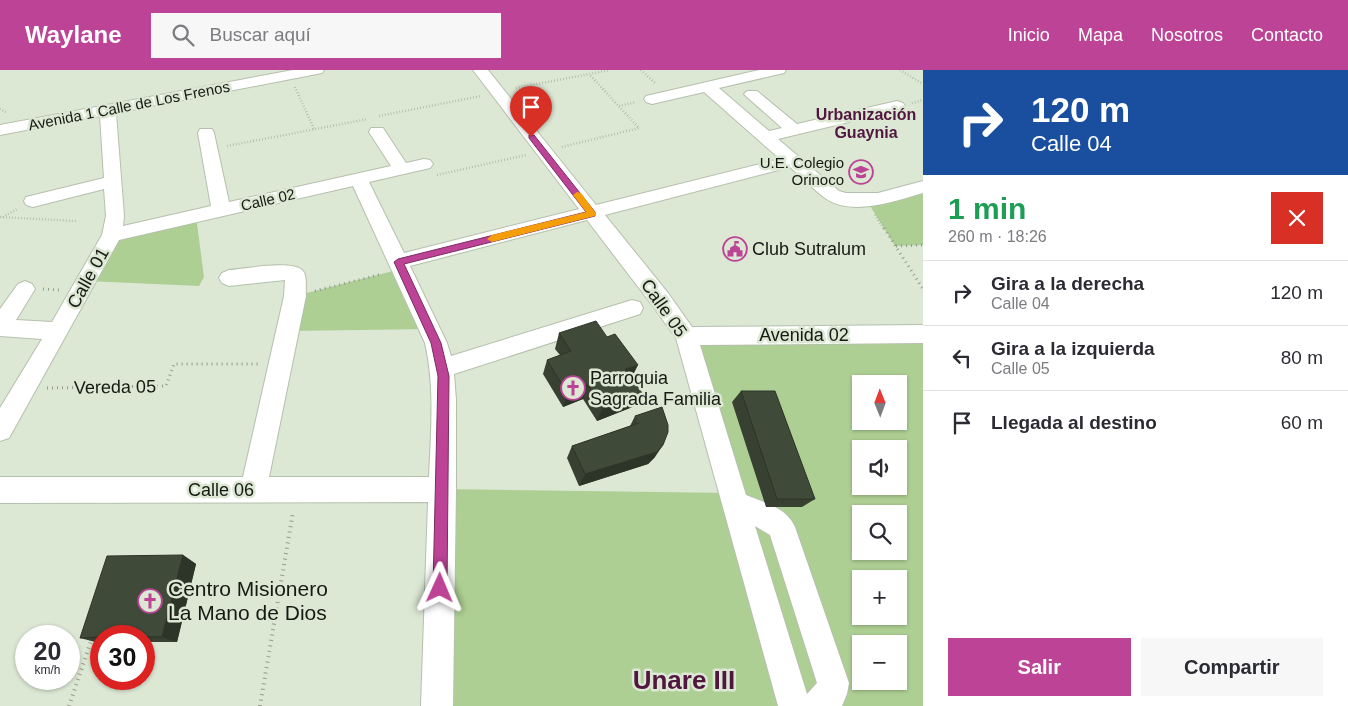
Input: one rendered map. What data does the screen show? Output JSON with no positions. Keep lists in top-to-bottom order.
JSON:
{
  "streets": {
    "street": [
      "Avenida 1 Calle de Los Frenos",
      "Calle 02",
      "Calle 01",
      "Calle 05",
      "Avenida 02",
      "Calle 06"
    ],
    "path": ["Vereda 05"]
  },
  "crossings": [
    ["Avenida 1 Calle de Los Frenos", "Calle 01"],
    ["Calle 02", "Calle 01"],
    ["Calle 01", "Vereda 05"],
    ["Calle 05", "Avenida 02"]
  ],
  "districts": ["Urbanización Guaynia", "Unare III"],
  "places": {
    "school or university": ["U.E. Colegio Orinoco"],
    "public building": ["Club Sutralum"],
    "church": ["Parroquia Sagrada Familia", "Centro Misionero La Mano de Dios"]
  },
  "north": "top",
  "page": {
    "header": "Waylane",
    "search": "Buscar aquí",
    "nav": [
      "Inicio",
      "Mapa",
      "Nosotros",
      "Contacto"
    ],
    "turn": ["120 m", "Calle 04"],
    "heading": ["1 min", "260 m · 18:26"],
    "list": [
      {
        "name": "Gira a la derecha",
        "note": "Calle 04",
        "value": "120 m"
      },
      {
        "name": "Gira a la izquierda",
        "note": "Calle 05",
        "value": "80 m"
      },
      {
        "name": "Llegada al destino",
        "value": "60 m"
      }
    ],
    "map_buttons": ["+", "−"],
    "speed": "20 km/h",
    "limit": "30",
    "buttons": ["Salir", "Compartir"]
  }
}
